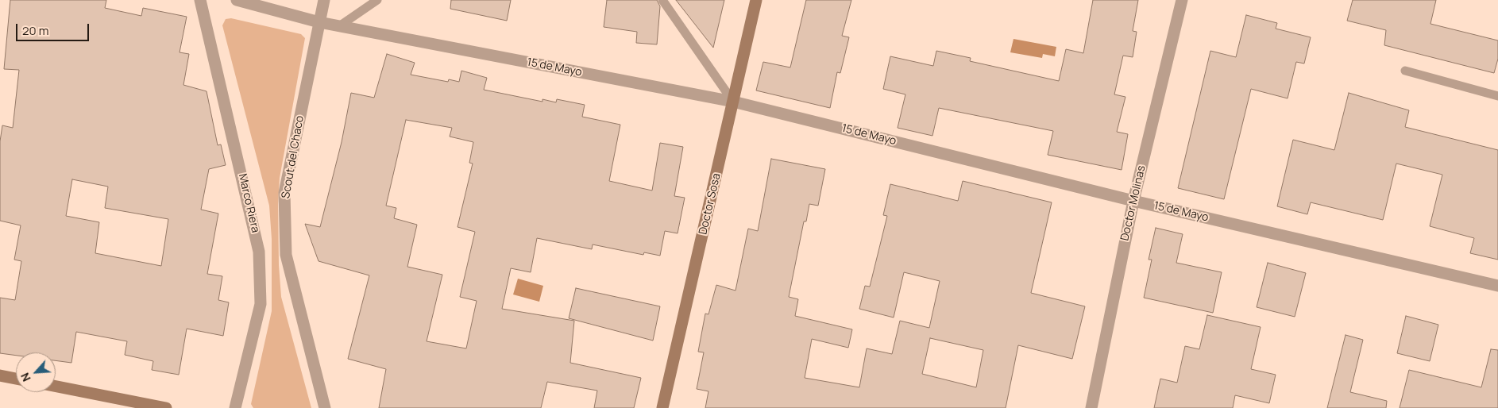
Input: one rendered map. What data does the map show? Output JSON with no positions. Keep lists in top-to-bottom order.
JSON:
{
  "streets": {
    "street": [
      "15 de Mayo",
      "Scout del Chaco",
      "Marco Riera",
      "Doctor Molinas",
      "Doctor Sosa"
    ]
  },
  "crossings": [
    ["15 de Mayo", "Scout del Chaco"],
    ["15 de Mayo", "Doctor Molinas"],
    ["15 de Mayo", "Doctor Sosa"]
  ],
  "scale_bar": "20 m",
  "north": "bottom left"
}
